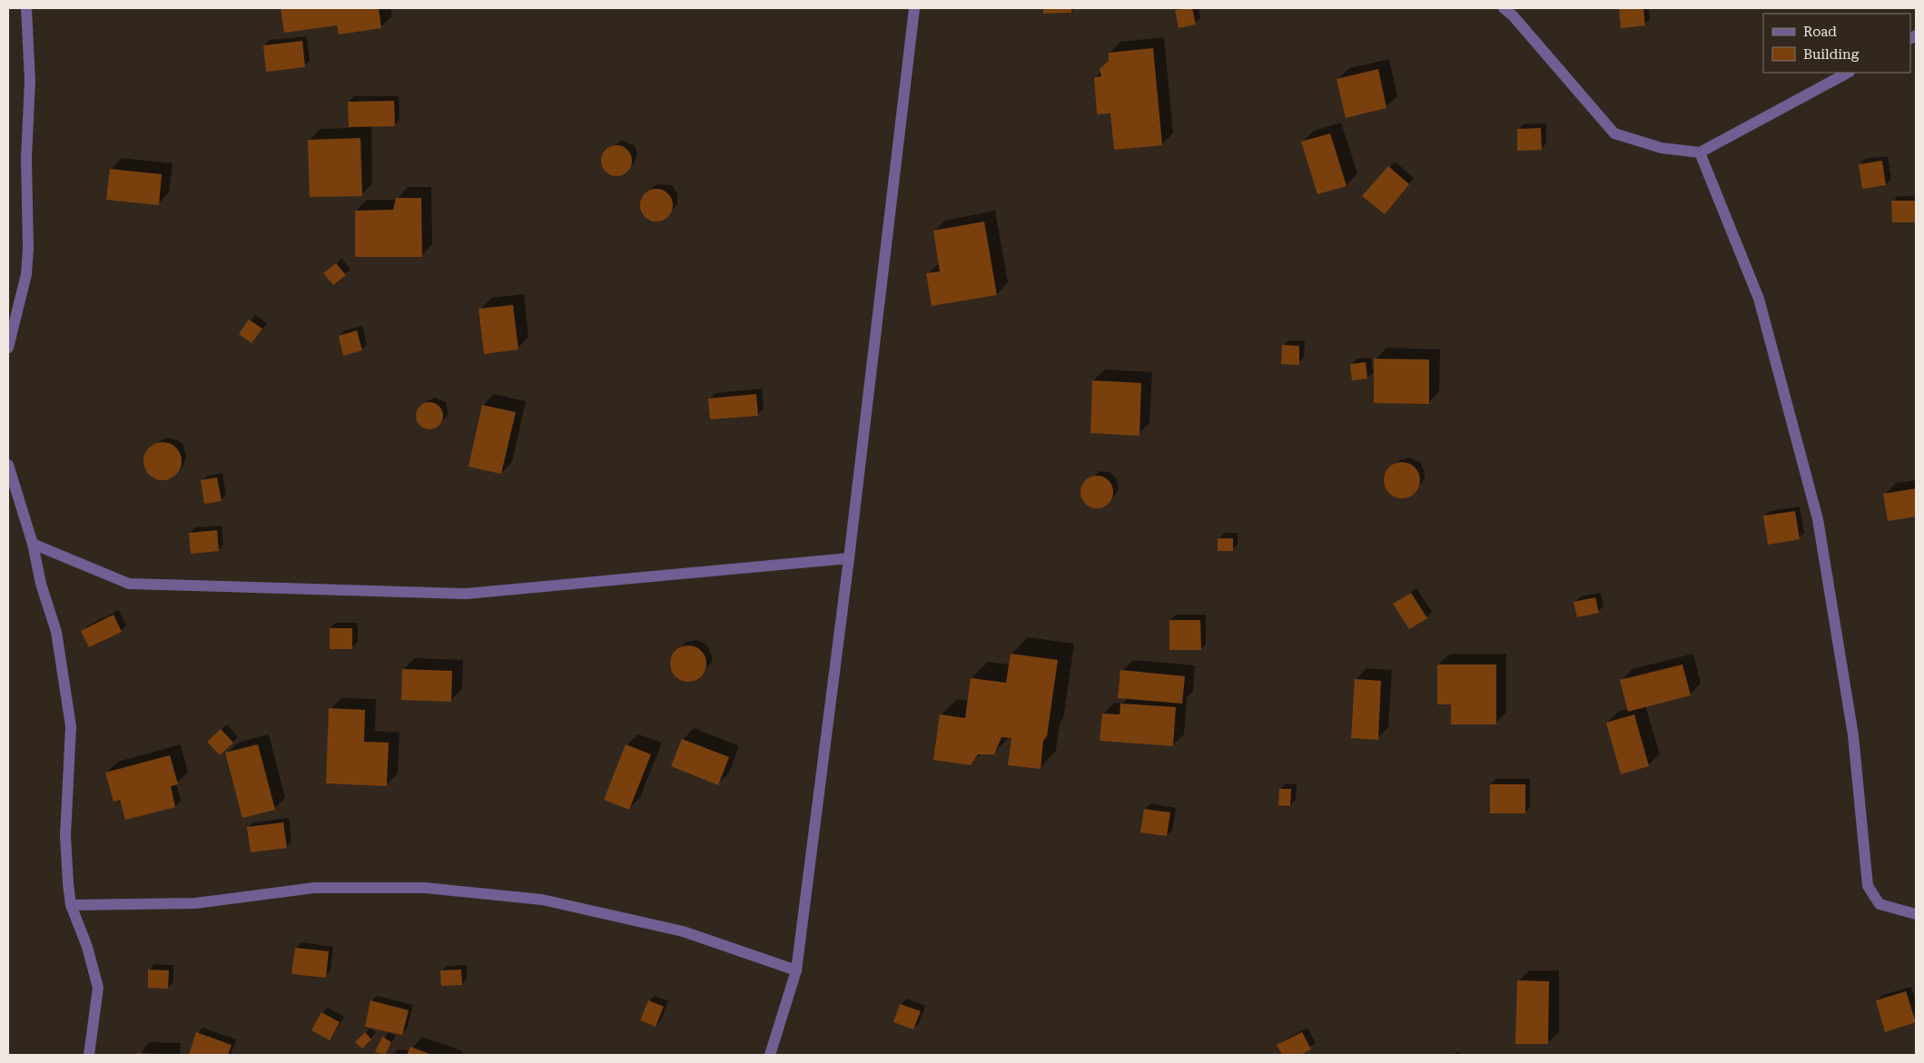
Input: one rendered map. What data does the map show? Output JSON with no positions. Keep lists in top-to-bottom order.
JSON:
{
  "legend": ["Road", "Building"]
}
